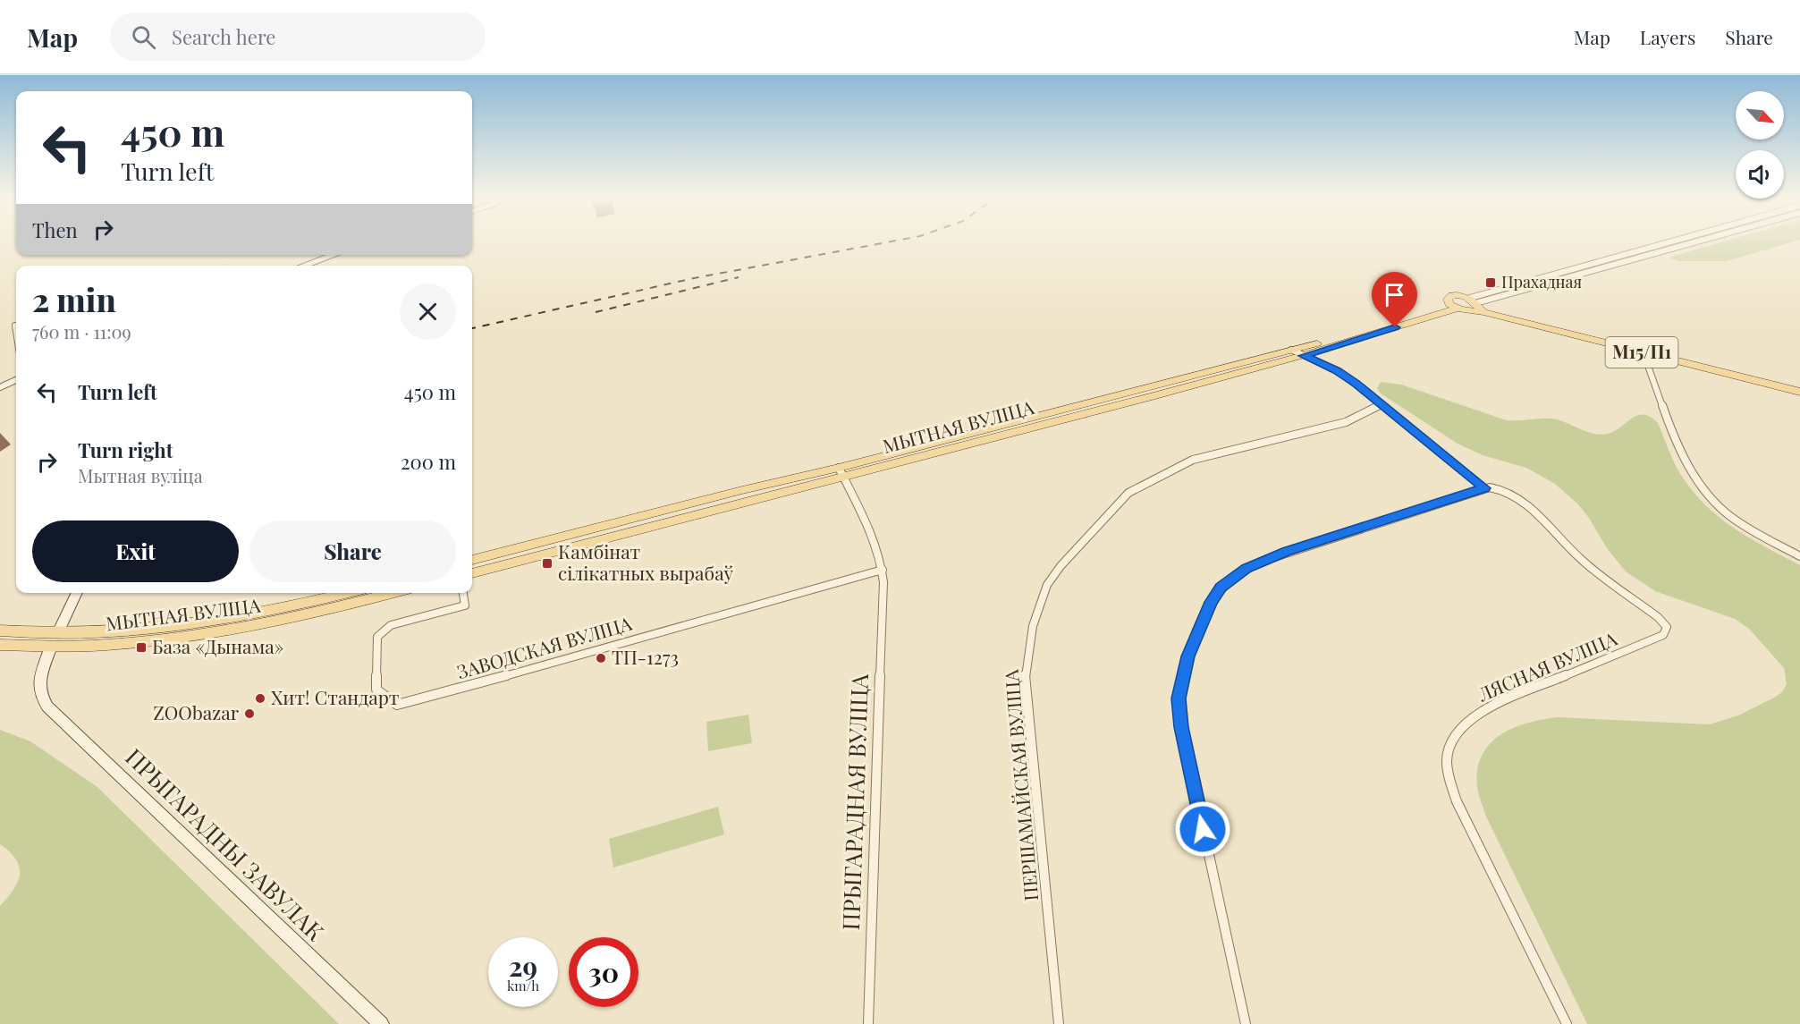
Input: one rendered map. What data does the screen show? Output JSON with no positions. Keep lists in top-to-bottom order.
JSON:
{
  "streets": {
    "main road": ["М15/П1", "МЫТНАЯ ВУЛІЦА"],
    "street": [
      "ЗАВОДСКАЯ ВУЛІЦА",
      "ЛЯСНАЯ ВУЛІЦА",
      "ПЕРШАМАЙСКАЯ ВУЛІЦА",
      "ПРЫГАРАДНАЯ ВУЛІЦА",
      "ПРЫГАРАДНЫ ЗАВУЛАК"
    ]
  },
  "crossings": [
    ["М15/П1", "МЫТНАЯ ВУЛІЦА"],
    ["МЫТНАЯ ВУЛІЦА", "ПРЫГАРАДНАЯ ВУЛІЦА"],
    ["МЫТНАЯ ВУЛІЦА", "ПРЫГАРАДНЫ ЗАВУЛАК"],
    ["ЗАВОДСКАЯ ВУЛІЦА", "ПРЫГАРАДНАЯ ВУЛІЦА"]
  ],
  "places": {
    "transit": ["Прахадная", "Камбінат сілікатных вырабаў", "База «Дынама»"],
    "other": ["ТП-1273", "Хит! Стандарт", "ZOObazar"]
  },
  "north": "bottom right",
  "page": {
    "header": "Map",
    "search": "Search here",
    "nav": ["Map", "Layers", "Share"],
    "turn": ["450 m", "Turn left"],
    "then": "Then",
    "heading": ["2 min", "760 m · 11:09"],
    "list": [
      {
        "name": "Turn left",
        "value": "450 m"
      },
      {
        "name": "Turn right",
        "note": "Мытная вуліца",
        "value": "200 m"
      }
    ],
    "buttons": ["Exit", "Share"],
    "speed": "29 km/h",
    "limit": "30"
  }
}
